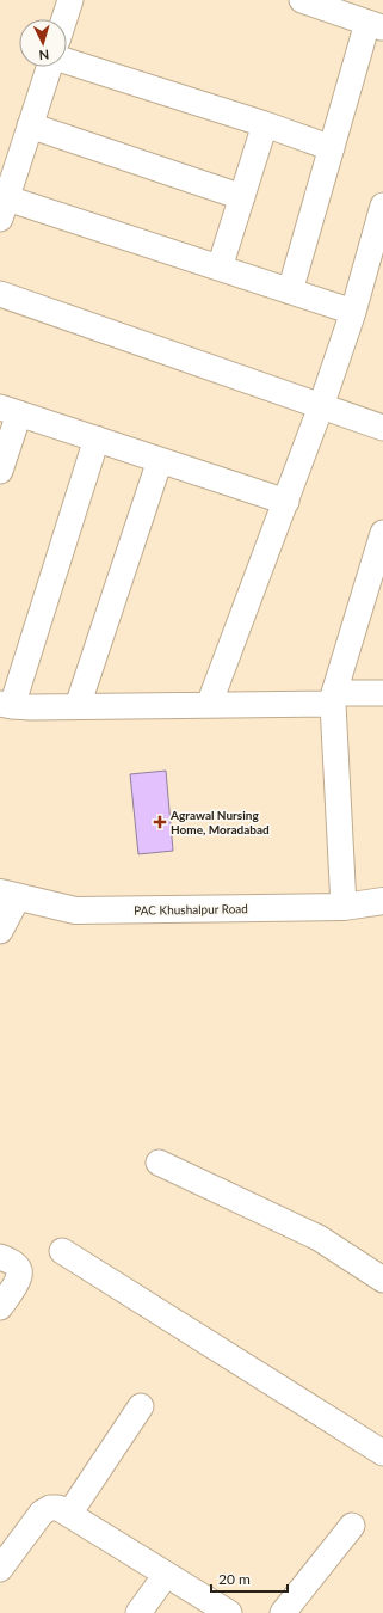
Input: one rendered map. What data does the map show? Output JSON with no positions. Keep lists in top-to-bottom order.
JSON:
{
  "streets": {
    "main road": ["PAC Khushalpur Road"]
  },
  "places": {
    "health": ["Agrawal Nursing Home, Moradabad"]
  },
  "scale_bar": "20 m",
  "north": "bottom"
}
